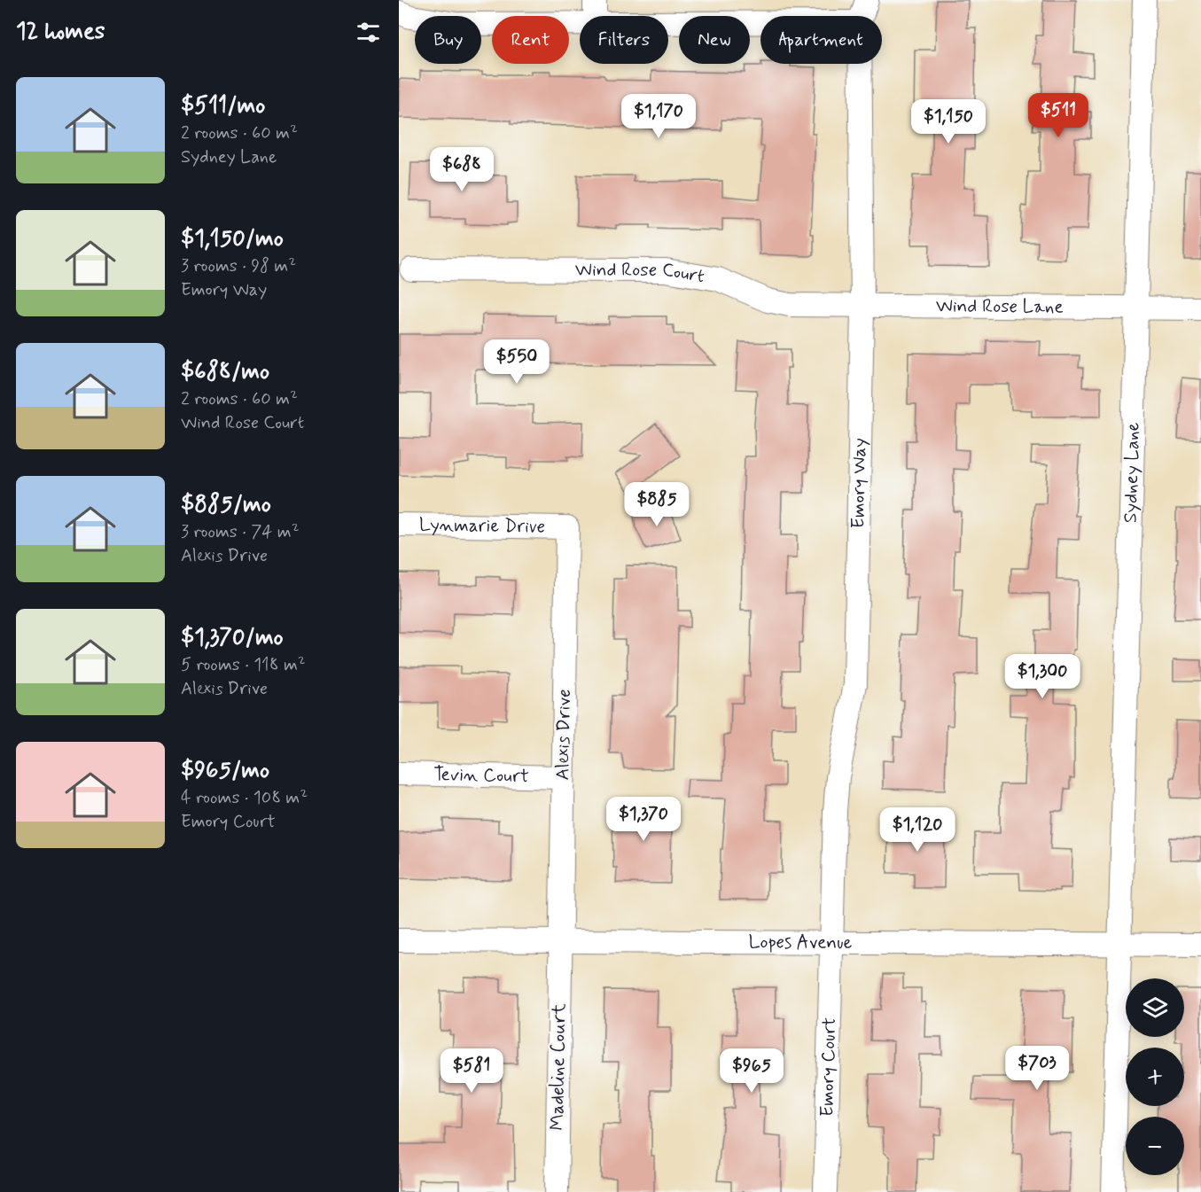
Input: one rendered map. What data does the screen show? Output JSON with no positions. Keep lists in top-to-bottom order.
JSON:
{
  "streets": {
    "street": [
      "Wind Rose Court",
      "Wind Rose Lane",
      "Sydney Lane",
      "Emory Way",
      "Lynmarie Drive",
      "Alexis Drive",
      "Tevin Court",
      "Lopes Avenue",
      "Madeline Court",
      "Emory Court"
    ]
  },
  "crossings": [
    ["Wind Rose Court", "Wind Rose Lane"],
    ["Wind Rose Court", "Emory Way"],
    ["Wind Rose Lane", "Sydney Lane"],
    ["Wind Rose Lane", "Emory Way"],
    ["Sydney Lane", "Lopes Avenue"],
    ["Emory Way", "Lopes Avenue"],
    ["Emory Way", "Emory Court"],
    ["Lynmarie Drive", "Alexis Drive"],
    ["Alexis Drive", "Tevin Court"],
    ["Alexis Drive", "Lopes Avenue"],
    ["Alexis Drive", "Madeline Court"],
    ["Lopes Avenue", "Madeline Court"],
    ["Lopes Avenue", "Emory Court"]
  ],
  "page": {
    "heading": "12 homes",
    "chip": [
      "Buy",
      "Rent",
      "Filters",
      "New",
      "Apartment"
    ],
    "list": [
      {
        "name": "$511/mo",
        "note": "2 rooms · 60 m² · Sydney Lane"
      },
      {
        "name": "$1,150/mo",
        "note": "3 rooms · 98 m² · Emory Way"
      },
      {
        "name": "$688/mo",
        "note": "2 rooms · 60 m² · Wind Rose Court"
      },
      {
        "name": "$885/mo",
        "note": "3 rooms · 74 m² · Alexis Drive"
      },
      {
        "name": "$1,370/mo",
        "note": "5 rooms · 118 m² · Alexis Drive"
      },
      {
        "name": "$965/mo",
        "note": "4 rooms · 108 m² · Emory Court"
      }
    ],
    "price": [
      "$511",
      "$1,170",
      "$1,150",
      "$688",
      "$550",
      "$885",
      "$1,300",
      "$1,370",
      "$1,120",
      "$703",
      "$581",
      "$965"
    ],
    "map_buttons": ["+", "−"]
  }
}
